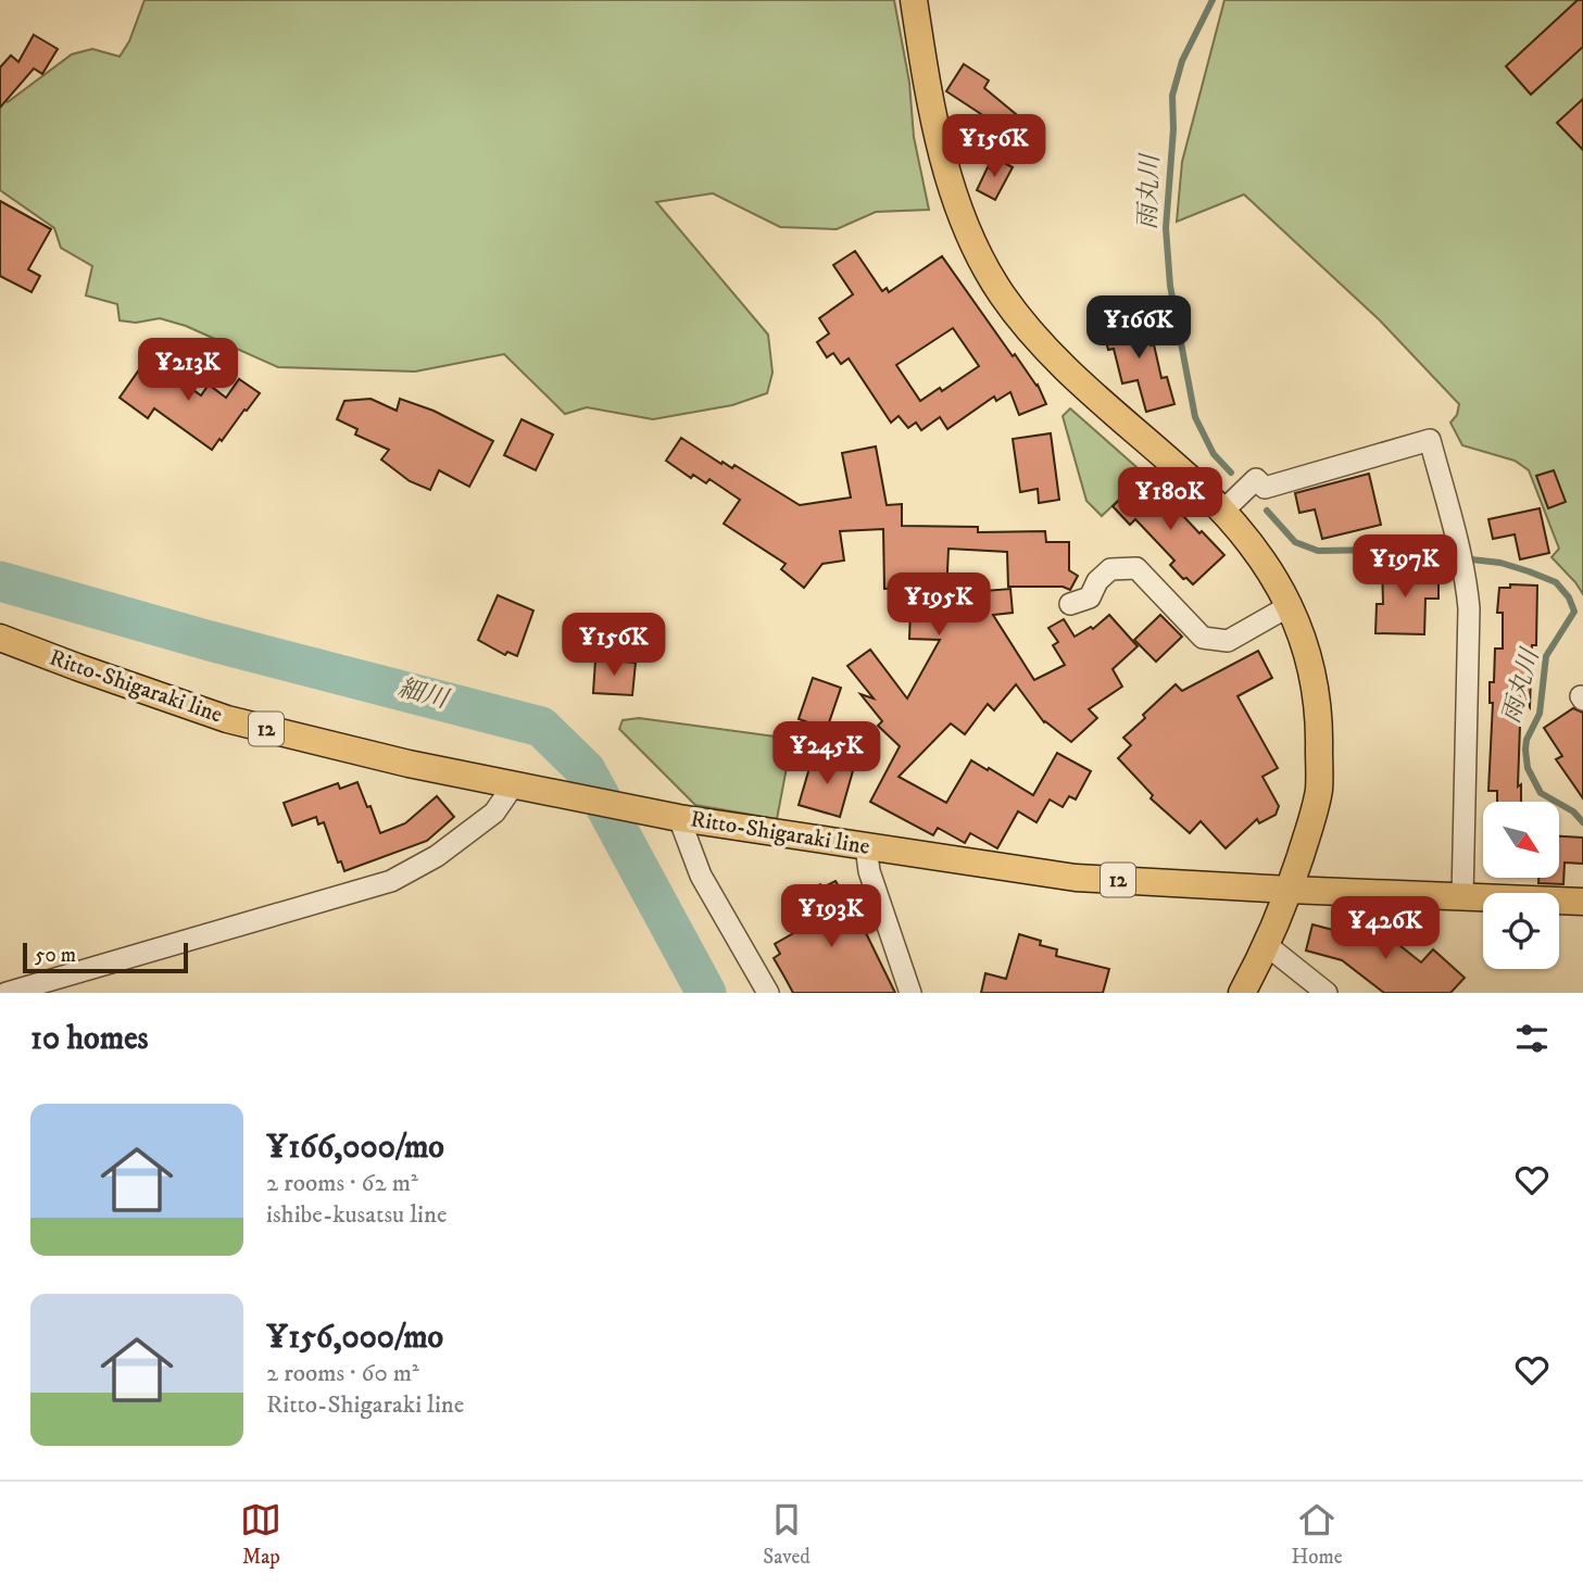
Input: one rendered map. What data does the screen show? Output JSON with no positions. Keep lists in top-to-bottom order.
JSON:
{
  "streets": {
    "main road": ["Ritto-Shigaraki line", "12"]
  },
  "water": ["雨丸川", "細川"],
  "scale_bar": "50 m",
  "north": "bottom right",
  "page": {
    "price": [
      "¥156K",
      "¥166K",
      "¥213K",
      "¥180K",
      "¥197K",
      "¥195K",
      "¥156K",
      "¥245K",
      "¥193K",
      "¥426K"
    ],
    "scale": "50 m",
    "heading": "10 homes",
    "list": [
      {
        "name": "¥166,000/mo",
        "note": "2 rooms · 62 m² · ishibe-kusatsu line"
      },
      {
        "name": "¥156,000/mo",
        "note": "2 rooms · 60 m² · Ritto-Shigaraki line"
      }
    ],
    "tabs": ["Map", "Saved", "Home"]
  }
}
